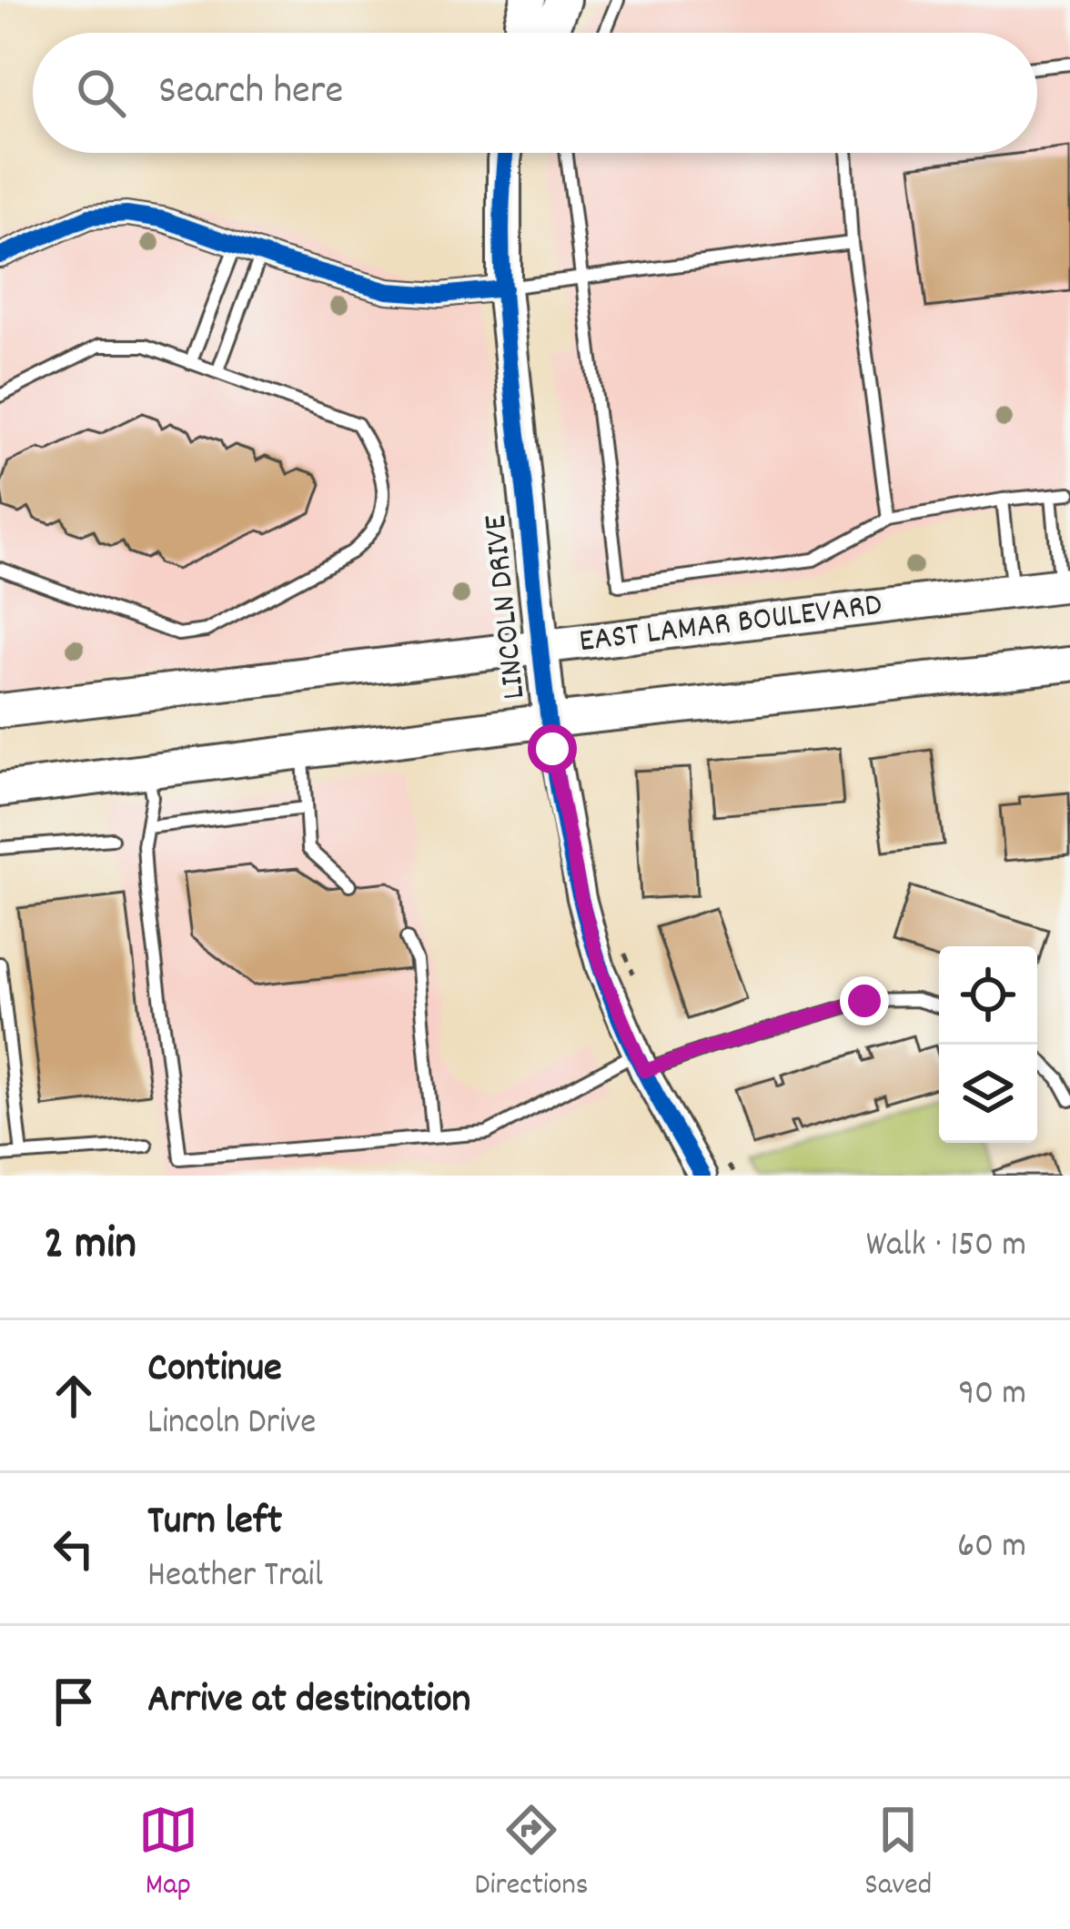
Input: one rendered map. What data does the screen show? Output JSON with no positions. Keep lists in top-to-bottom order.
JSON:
{
  "streets": {
    "main road": ["LINCOLN DRIVE", "EAST LAMAR BOULEVARD"]
  },
  "crossings": [
    ["LINCOLN DRIVE", "EAST LAMAR BOULEVARD"]
  ],
  "page": {
    "search": "Search here",
    "heading": ["2 min", "Walk · 150 m"],
    "list": [
      ["Continue", "Lincoln Drive", "90 m"],
      ["Turn left", "Heather Trail", "60 m"],
      "Arrive at destination"
    ],
    "nav": ["Map", "Directions", "Saved"]
  }
}
